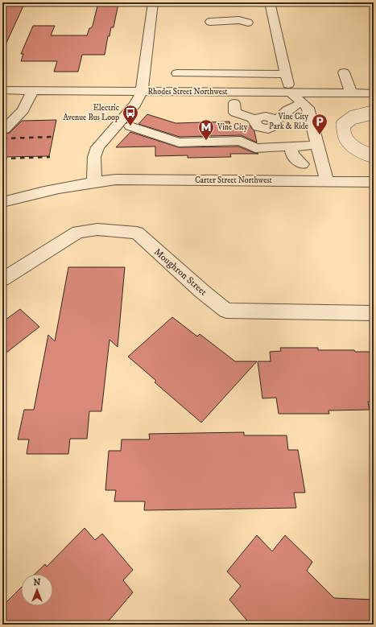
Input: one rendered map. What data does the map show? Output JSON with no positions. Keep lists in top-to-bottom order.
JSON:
{
  "streets": {
    "street": ["Rhodes Street Northwest", "Carter Street Northwest", "Moughron Street"]
  },
  "places": {
    "bus stop": ["Electric Avenue Bus Loop"],
    "parking": ["Vine City Park & Ride"],
    "metro station": ["Vine City"]
  },
  "north": "top"
}
